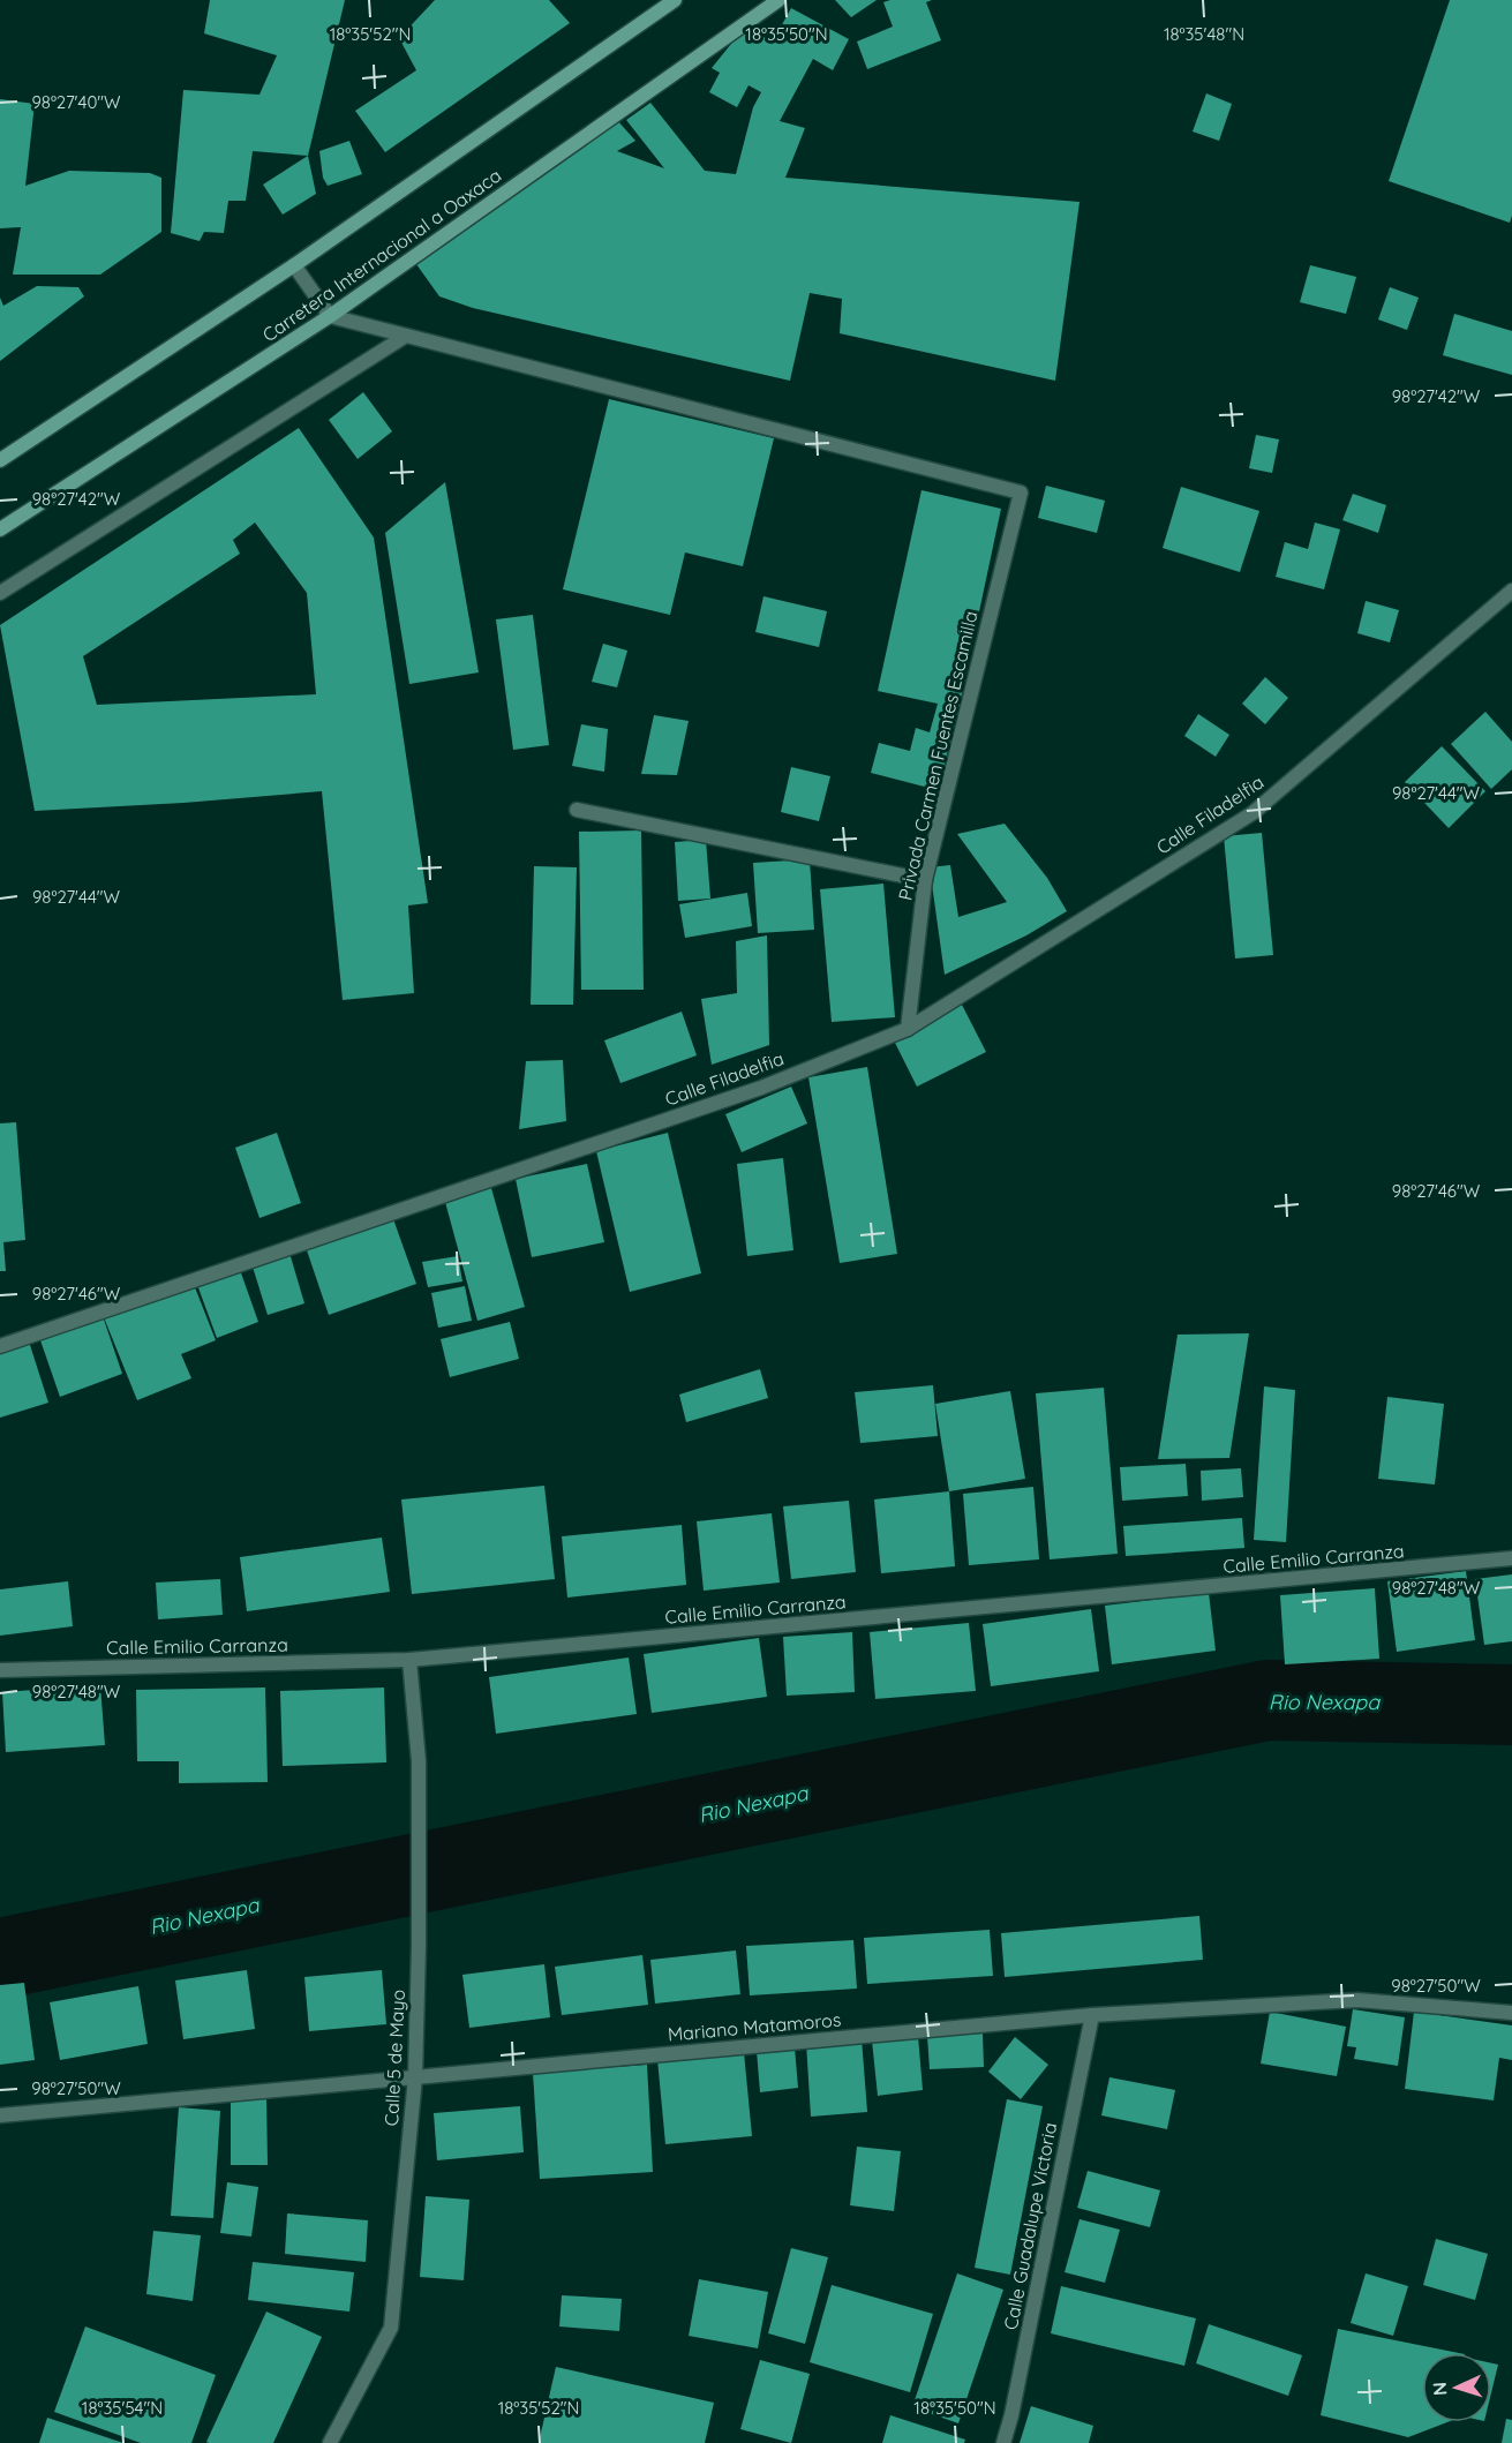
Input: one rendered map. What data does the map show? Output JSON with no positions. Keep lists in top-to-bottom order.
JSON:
{
  "streets": {
    "street": [
      "Carretera Internacional a Oaxaca",
      "Privada Carmen Fuentes Escamilla",
      "Calle Filadelfia",
      "Calle Emilio Carranza",
      "Mariano Matamoros",
      "Calle 5 de Mayo",
      "Calle Guadalupe Victoria"
    ]
  },
  "crossings": [
    ["Privada Carmen Fuentes Escamilla", "Calle Filadelfia"],
    ["Calle Emilio Carranza", "Calle 5 de Mayo"],
    ["Mariano Matamoros", "Calle 5 de Mayo"],
    ["Mariano Matamoros", "Calle Guadalupe Victoria"]
  ],
  "water": ["Rio Nexapa"],
  "north": "left",
  "coordinates": [
    "18°35'52\"N",
    "18°35'50\"N",
    "18°35'48\"N",
    "98°27'40\"W",
    "98°27'42\"W",
    "98°27'44\"W",
    "98°27'46\"W",
    "98°27'48\"W",
    "98°27'50\"W",
    "18°35'54\"N"
  ]
}
